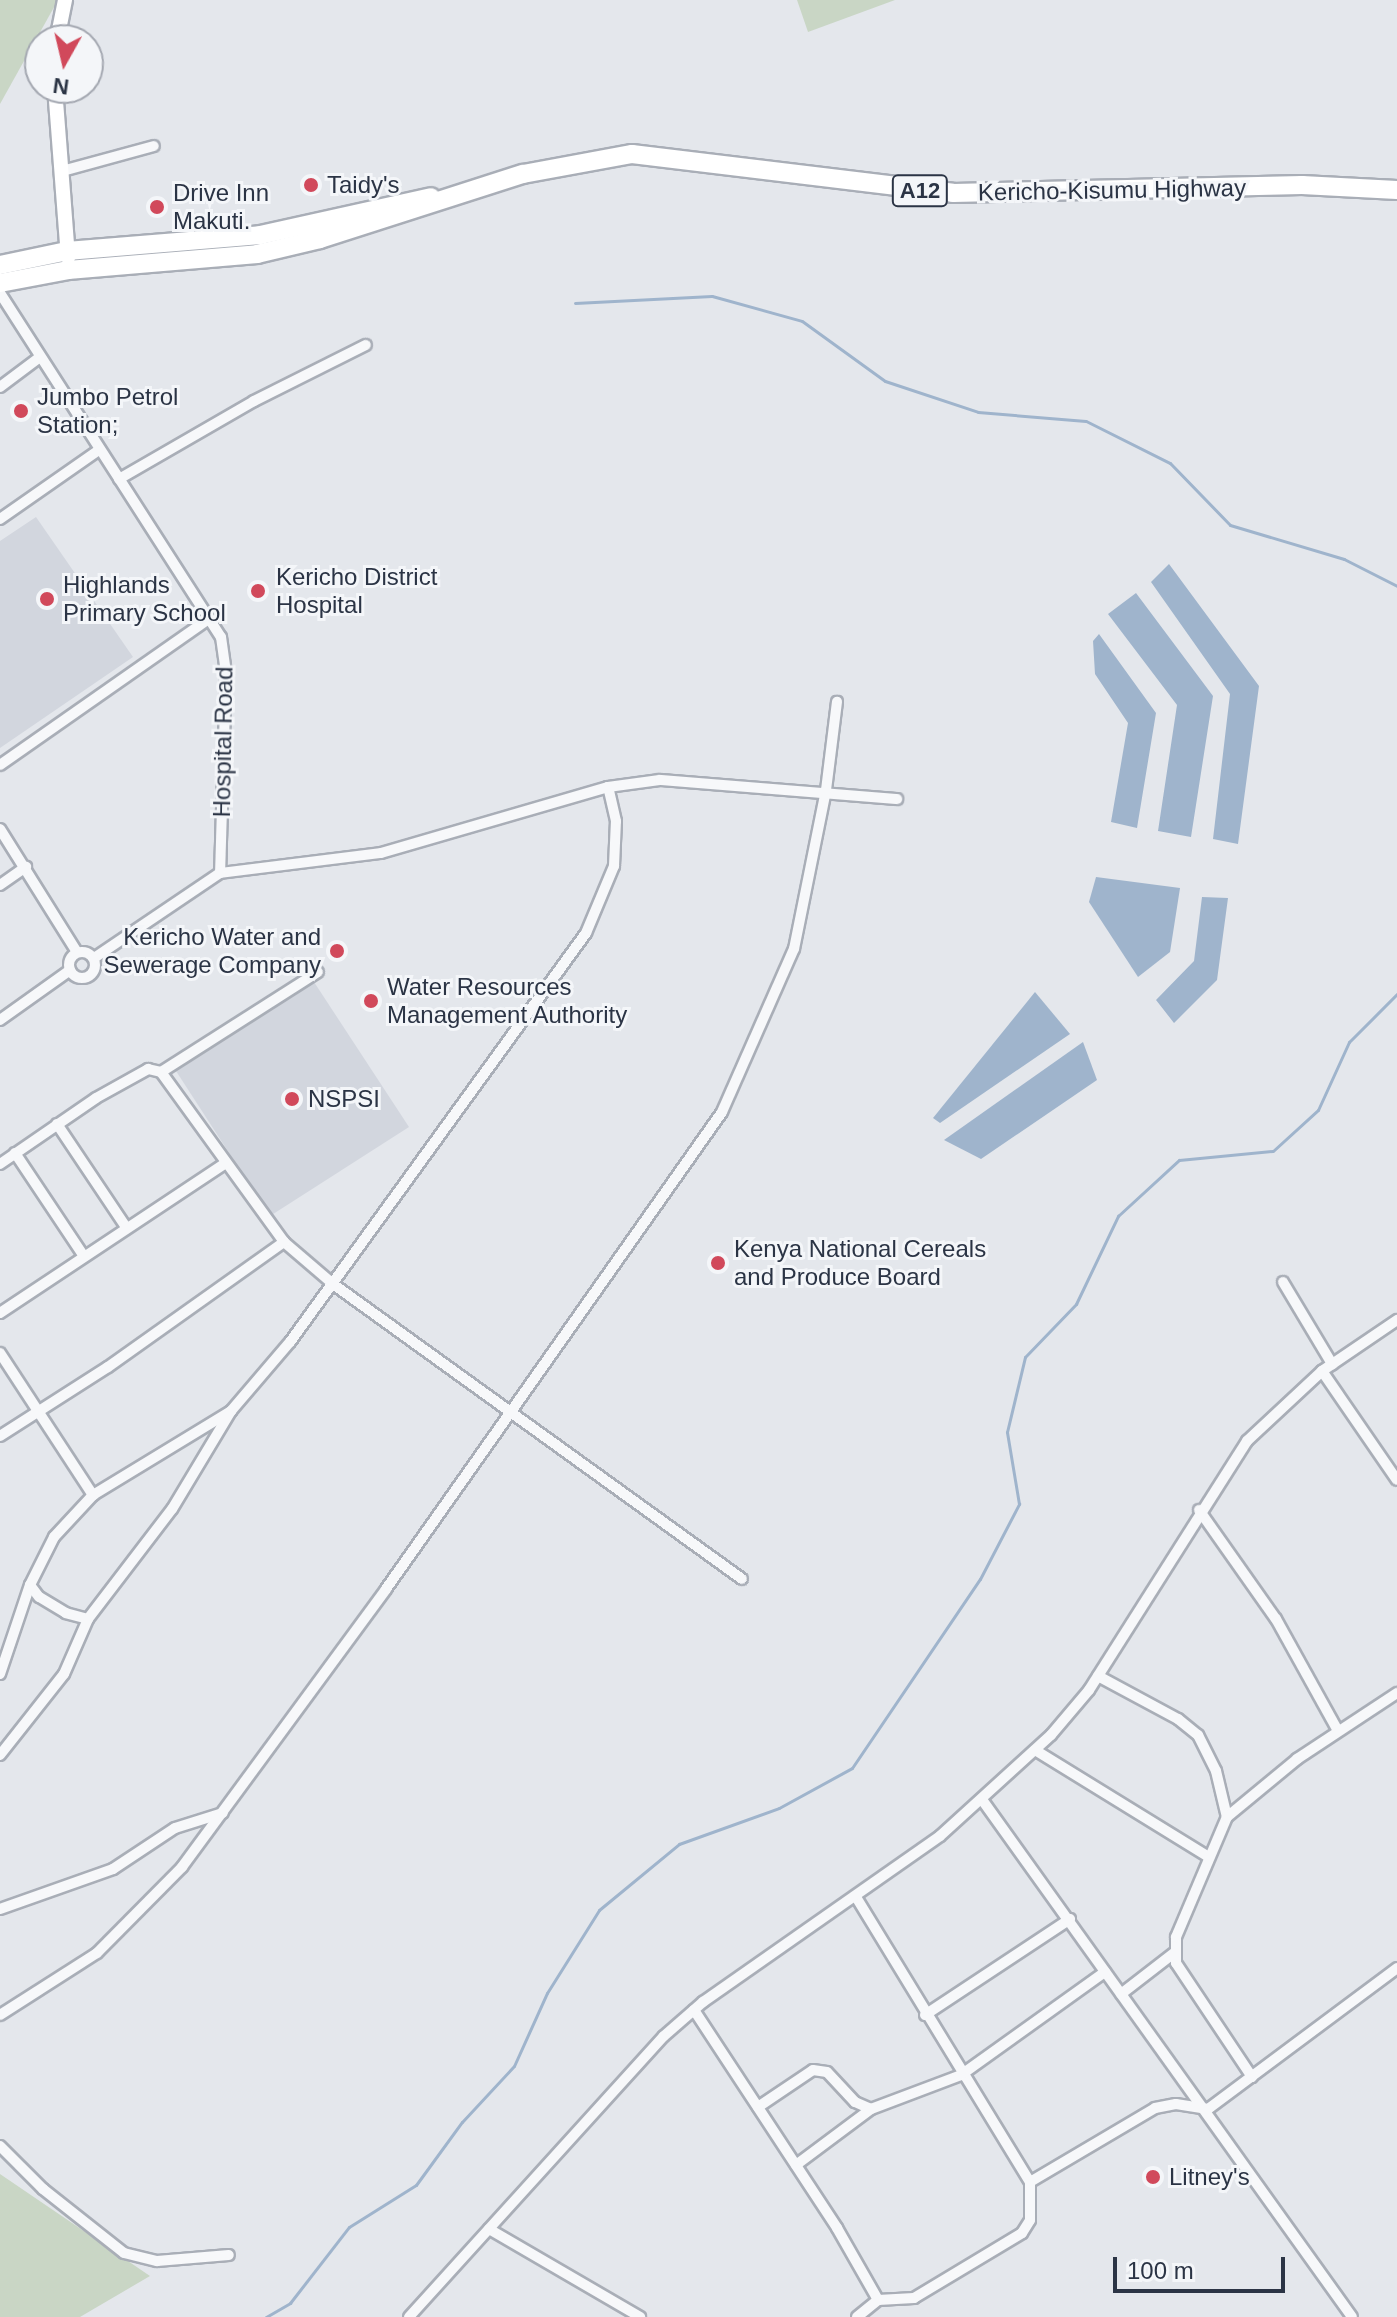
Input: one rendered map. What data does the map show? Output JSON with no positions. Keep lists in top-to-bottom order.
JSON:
{
  "streets": {
    "highway": ["Kericho-Kisumu Highway", "A12"],
    "street": ["Hospital Road"]
  },
  "places": [
    "Taidy's",
    "Drive Inn Makuti.",
    "Jumbo Petrol Station;",
    "Kericho District Hospital",
    "Highlands Primary School",
    "Kericho Water and Sewerage Company",
    "Water Resources Management Authority",
    "NSPSI",
    "Kenya National Cereals and Produce Board",
    "Litney's"
  ],
  "scale_bar": "100 m",
  "north": "bottom"
}
